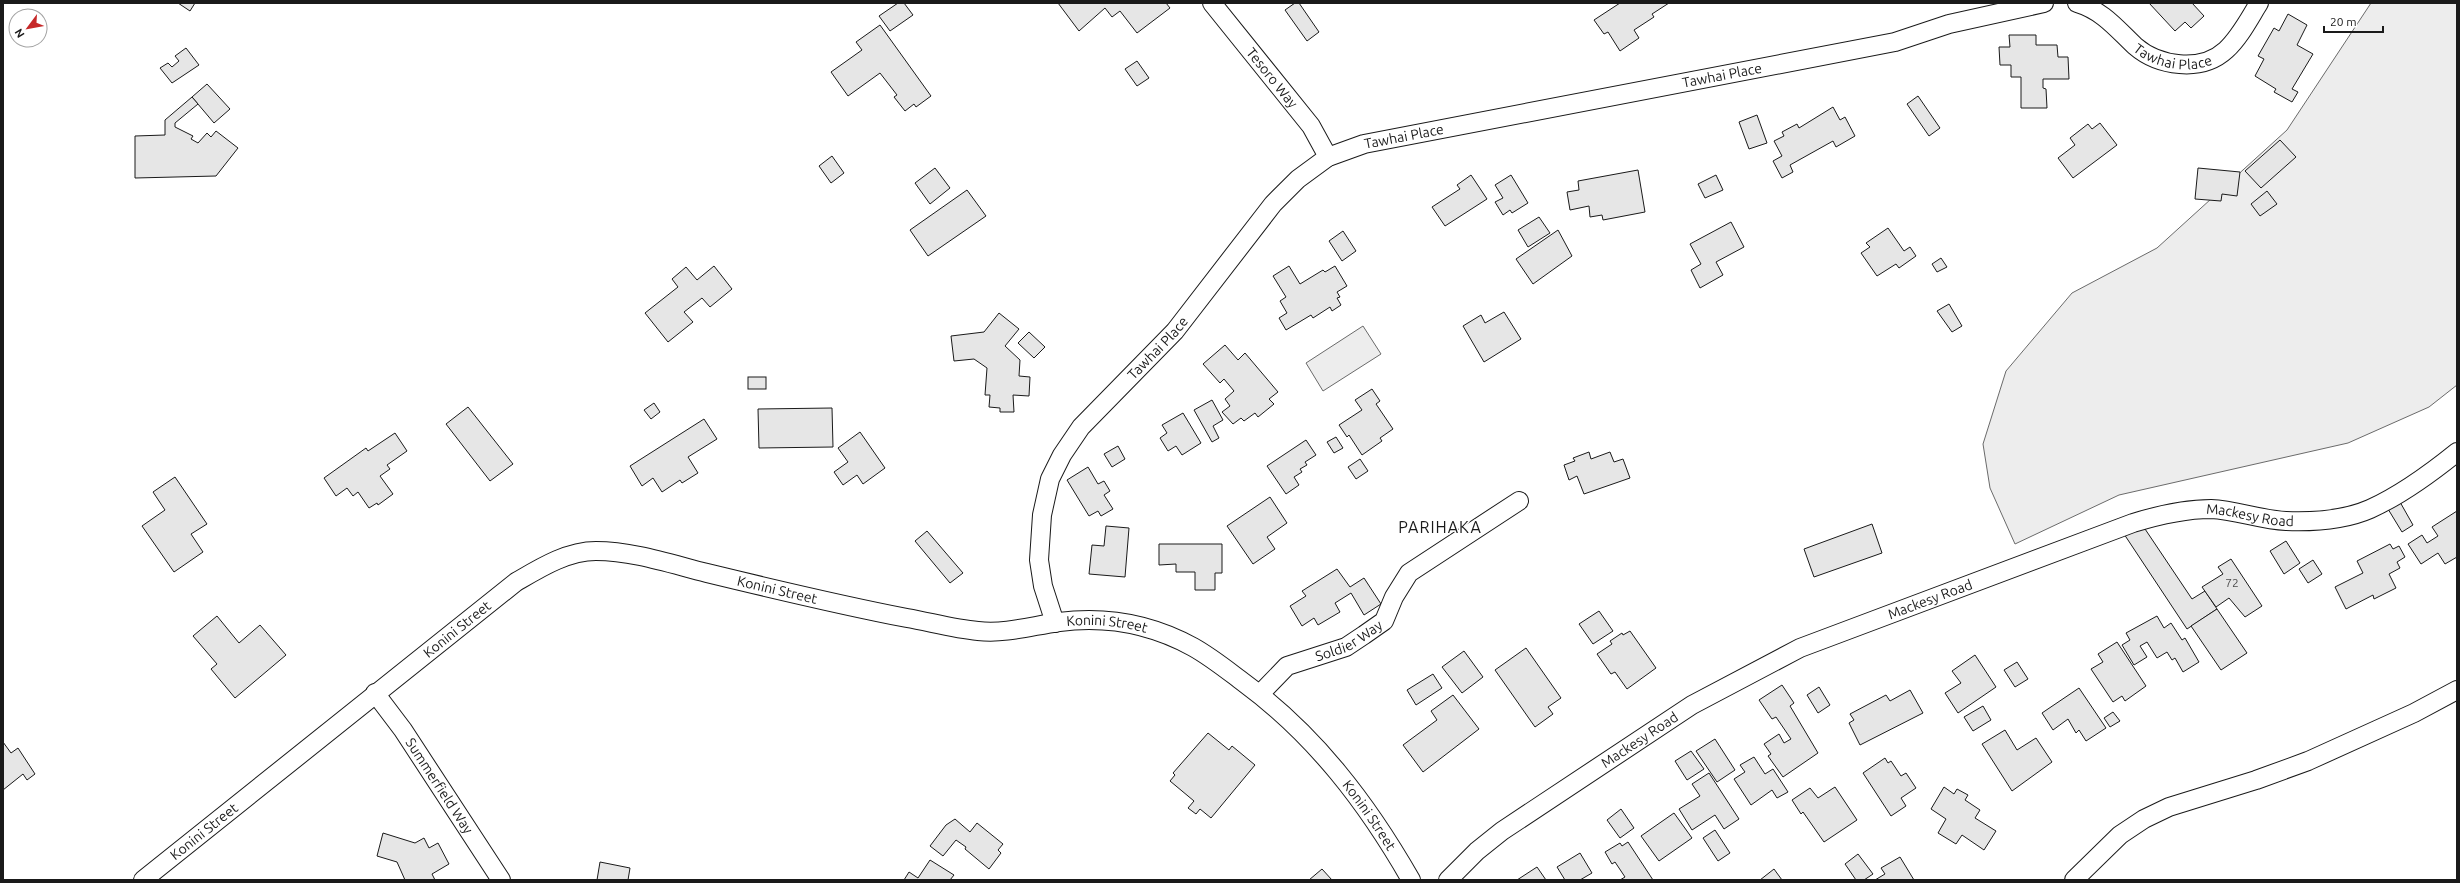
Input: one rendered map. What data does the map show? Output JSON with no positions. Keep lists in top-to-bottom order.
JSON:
{
  "streets": {
    "street": [
      "Tawhai Place",
      "Tesoro Way",
      "Mackesy Road",
      "Konini Street",
      "Soldier Way",
      "Summerfield Way"
    ]
  },
  "crossings": [
    ["Tawhai Place", "Tesoro Way"],
    ["Tawhai Place", "Konini Street"],
    ["Konini Street", "Soldier Way"],
    ["Konini Street", "Summerfield Way"]
  ],
  "districts": ["PARIHAKA"],
  "house_numbers": ["72"],
  "scale_bar": "20 m",
  "north": "bottom left"
}
